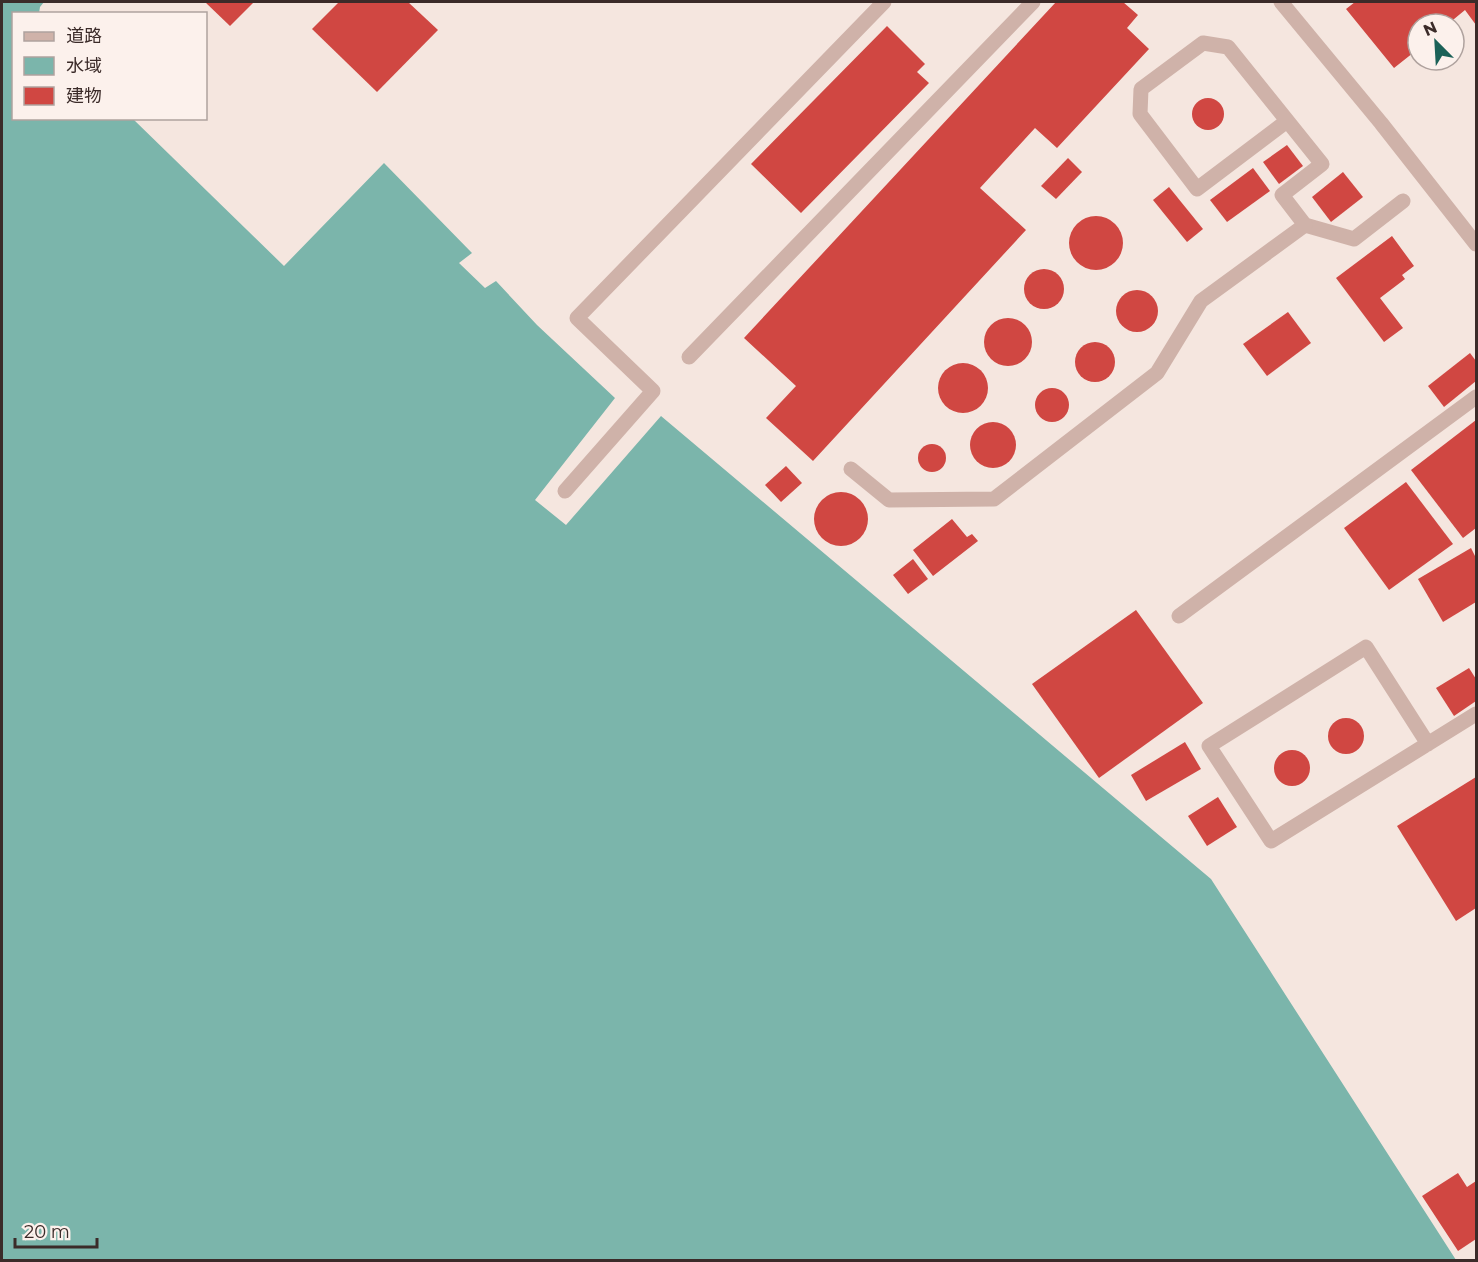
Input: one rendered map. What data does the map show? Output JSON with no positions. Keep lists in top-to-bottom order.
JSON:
{
  "legend": ["道路", "水域", "建物"],
  "scale_bar": "20 m",
  "north": "top left"
}
